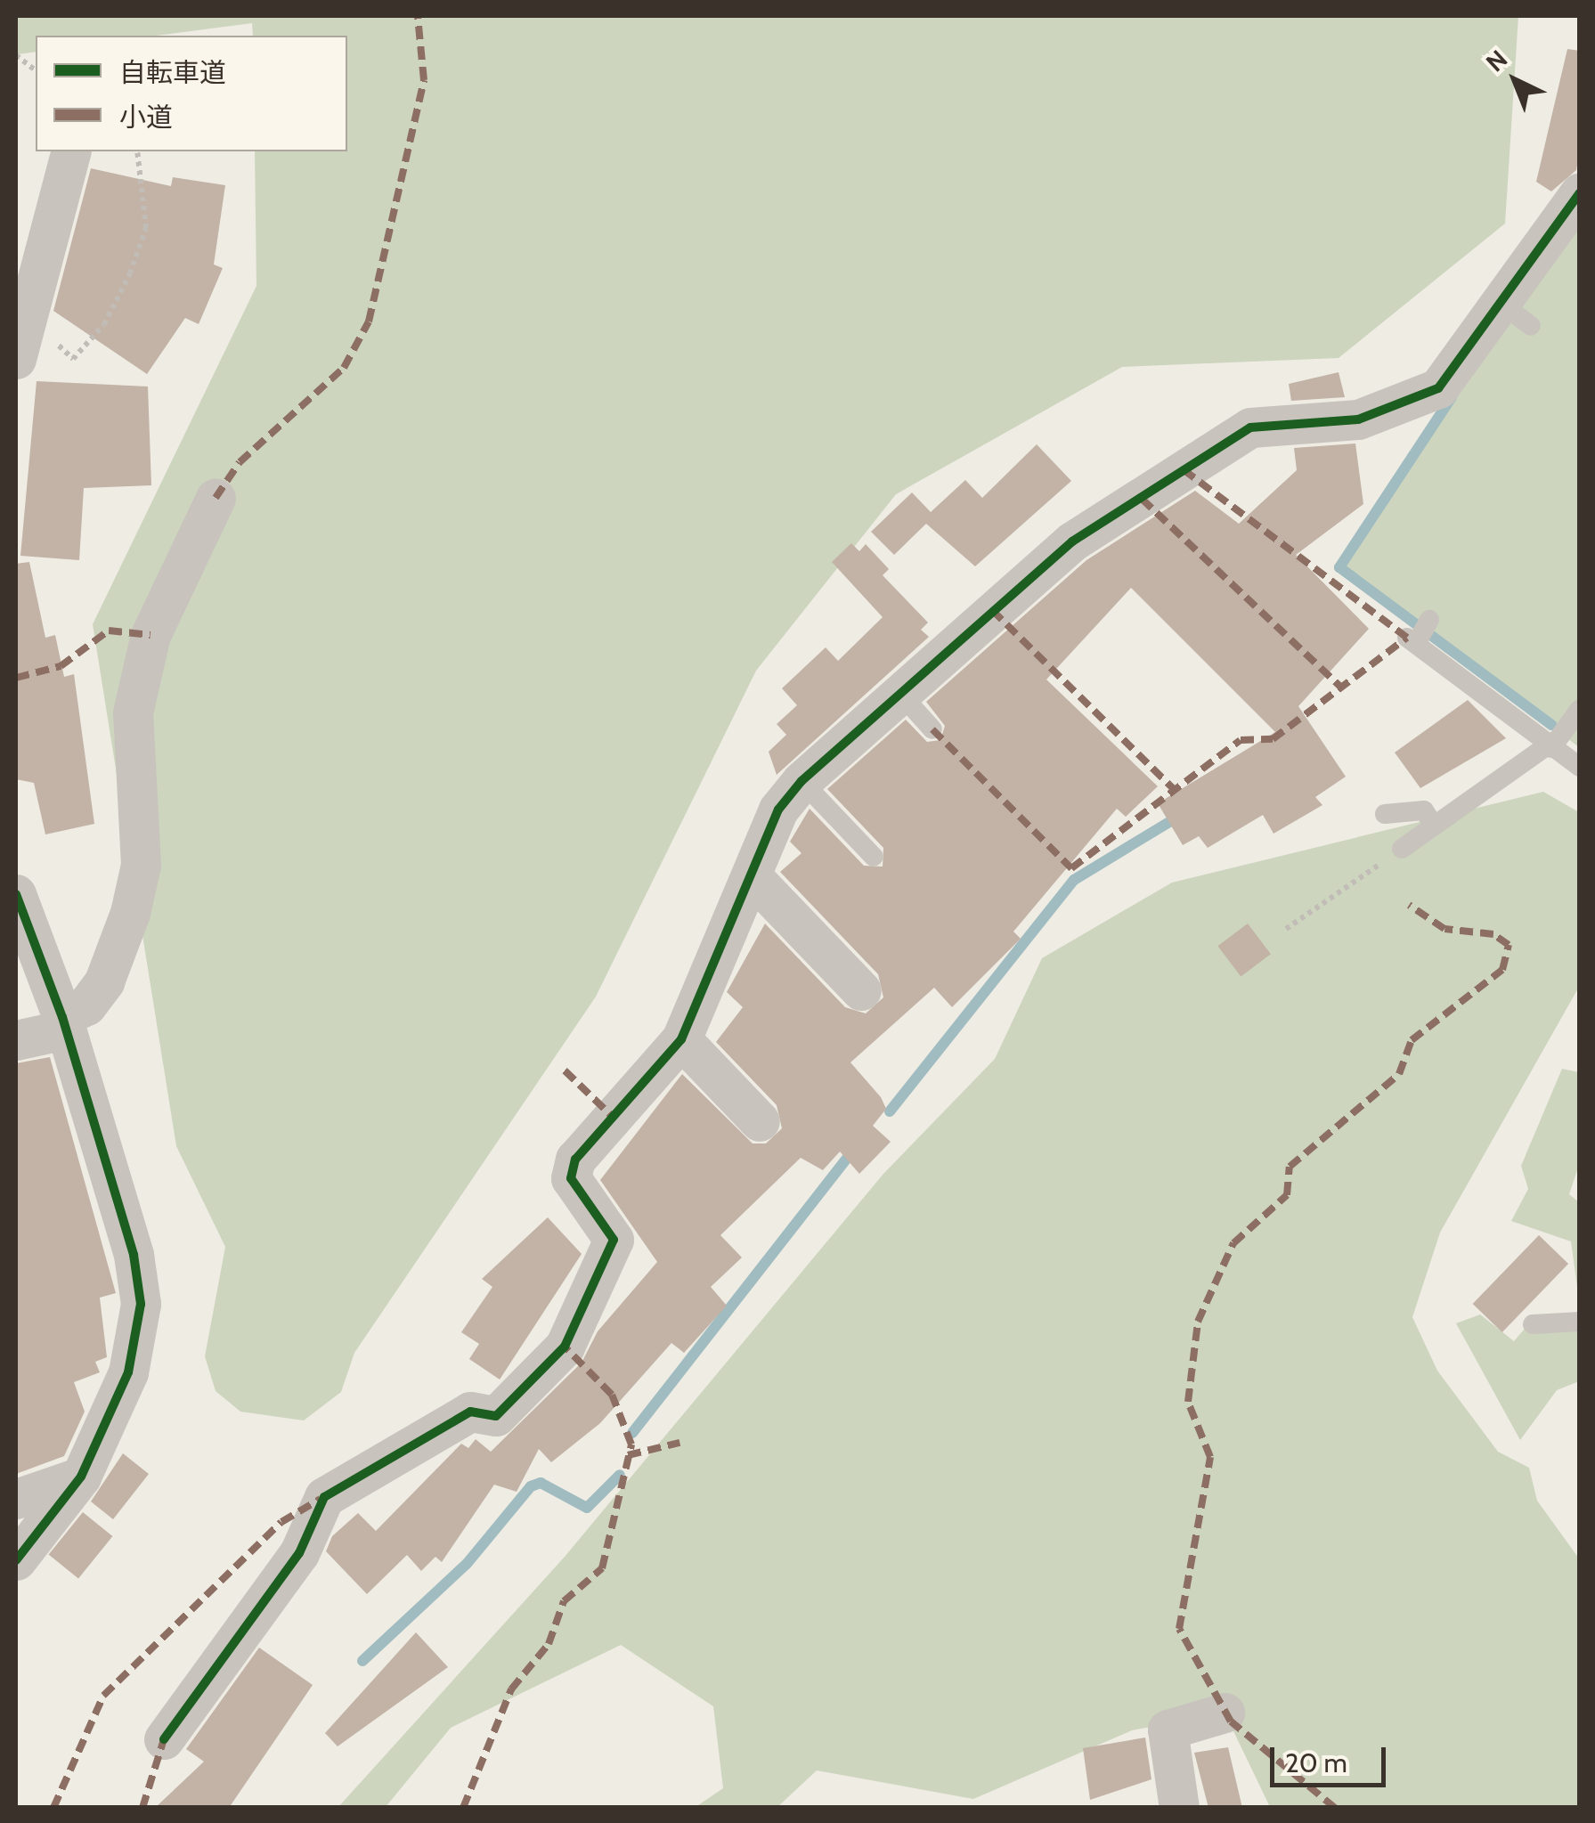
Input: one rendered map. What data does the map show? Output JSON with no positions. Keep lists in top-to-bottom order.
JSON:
{
  "legend": ["自転車道", "小道"],
  "scale_bar": "20 m",
  "north": "top left"
}
